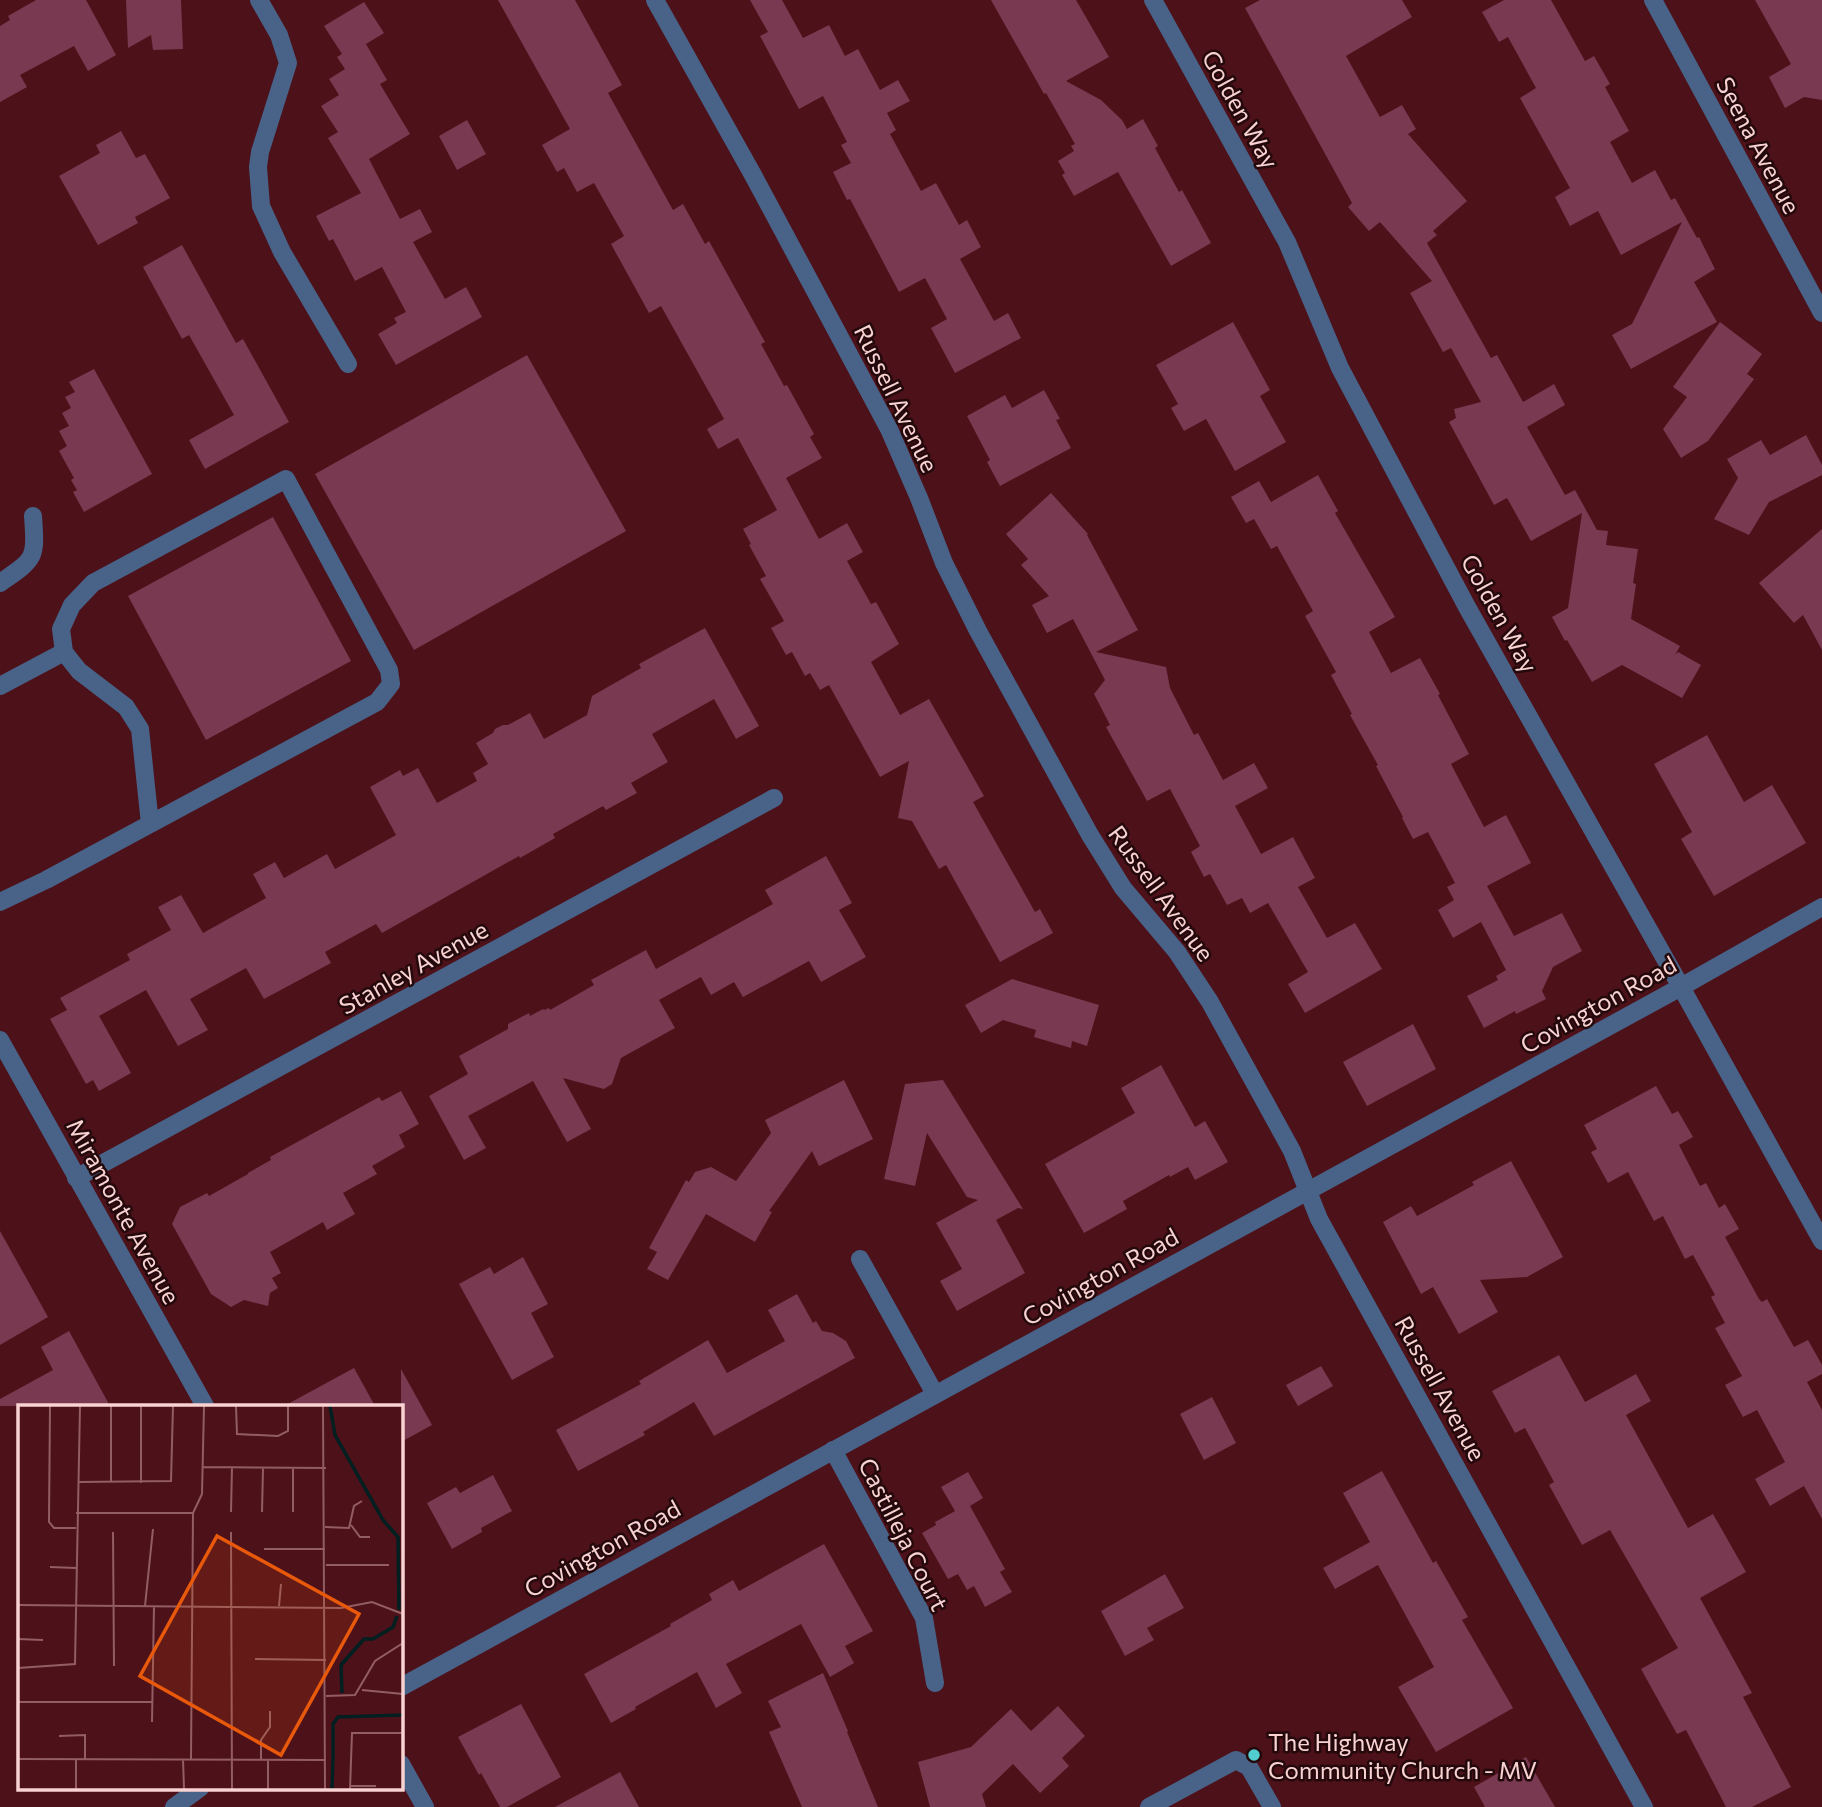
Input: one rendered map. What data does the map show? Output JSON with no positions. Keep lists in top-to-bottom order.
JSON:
{
  "streets": {
    "street": [
      "Golden Way",
      "Seena Avenue",
      "Russell Avenue",
      "Stanley Avenue",
      "Covington Road",
      "Miramonte Avenue",
      "Castilleja Court"
    ]
  },
  "crossings": [
    ["Golden Way", "Covington Road"],
    ["Russell Avenue", "Covington Road"],
    ["Stanley Avenue", "Miramonte Avenue"],
    ["Covington Road", "Castilleja Court"]
  ],
  "places": ["The Highway Community Church - MV"]
}
